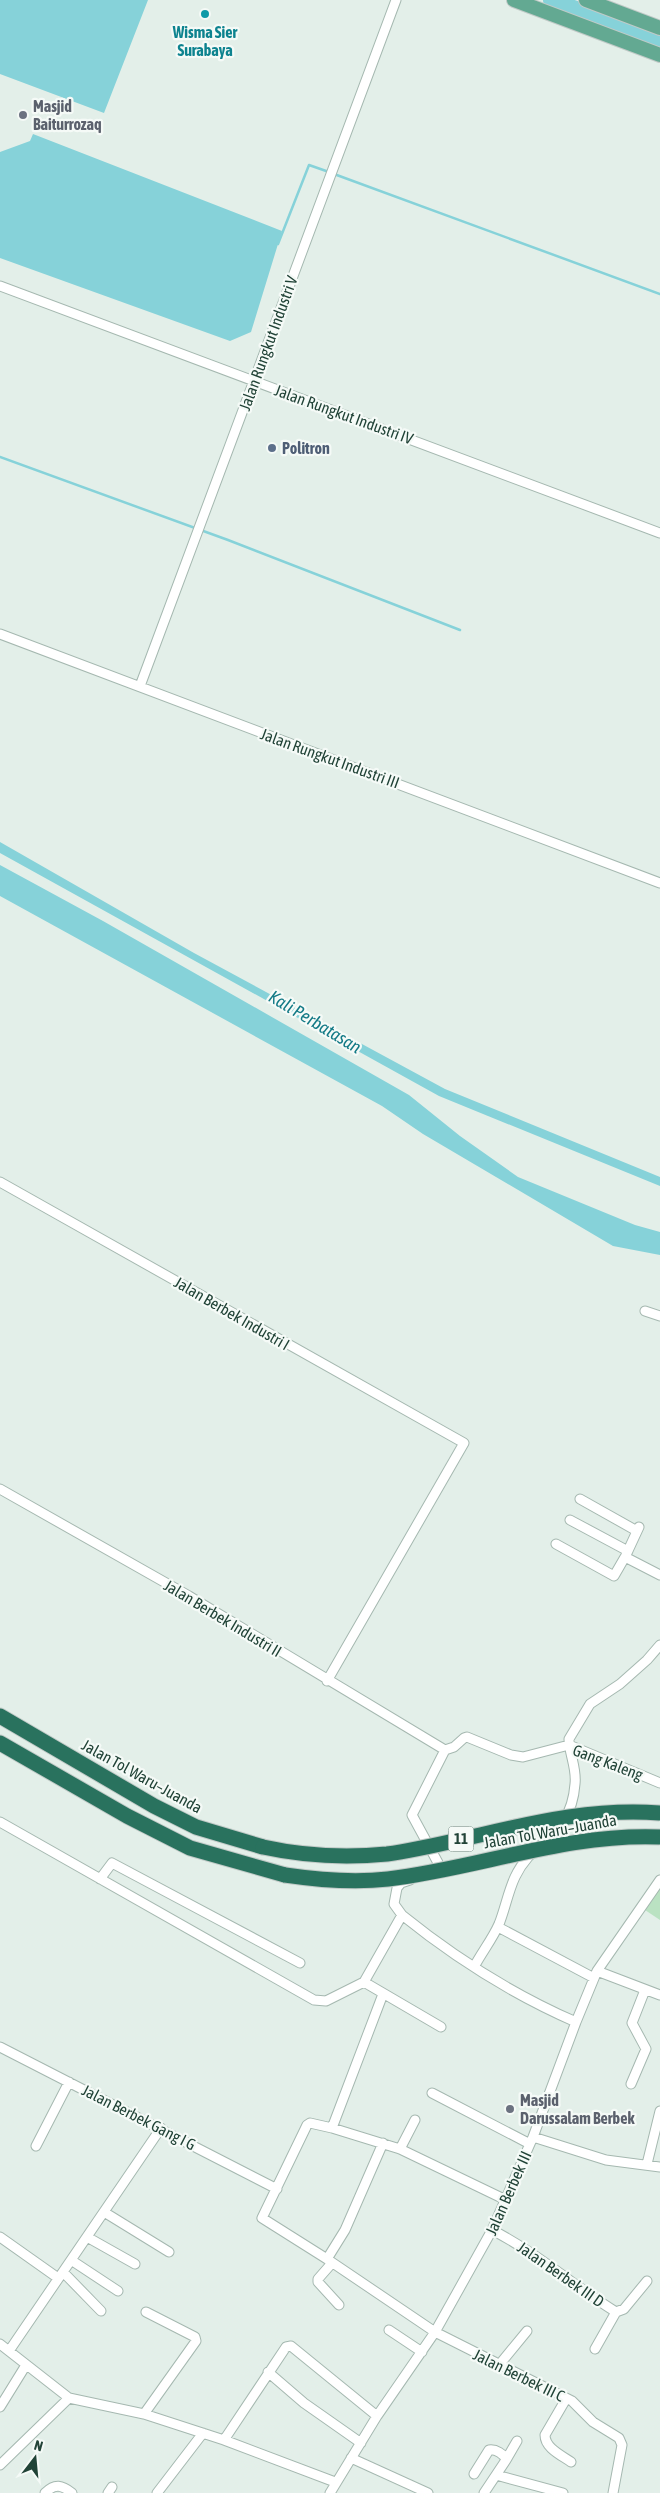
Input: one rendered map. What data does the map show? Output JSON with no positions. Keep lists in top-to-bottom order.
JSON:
{
  "streets": {
    "highway": ["Jalan Tol Waru–Juanda", "11"],
    "street": [
      "Jalan Rungkut Industri V",
      "Jalan Rungkut Industri IV",
      "Jalan Rungkut Industri III",
      "Jalan Berbek Industri I",
      "Jalan Berbek Industri II",
      "Gang Kaleng",
      "Jalan Berbek Gang I G",
      "Jalan Berbek III",
      "Jalan Berbek III D",
      "Jalan Berbek III C"
    ]
  },
  "crossings": [
    ["Jalan Rungkut Industri V", "Jalan Rungkut Industri IV"],
    ["Jalan Rungkut Industri V", "Jalan Rungkut Industri III"],
    ["Jalan Berbek Industri I", "Jalan Berbek Industri II"],
    ["Jalan Berbek Industri II", "Gang Kaleng"],
    ["Jalan Berbek Gang I G", "Jalan Berbek III C"],
    ["Jalan Berbek III", "Jalan Berbek III D"],
    ["Jalan Berbek III", "Jalan Berbek III C"]
  ],
  "water": ["Kali Perbatasan"],
  "places": [
    "Wisma Sier Surabaya",
    "Masjid Baiturrozaq",
    "Politron",
    "Masjid Darussalam Berbek"
  ],
  "north": "top"
}
